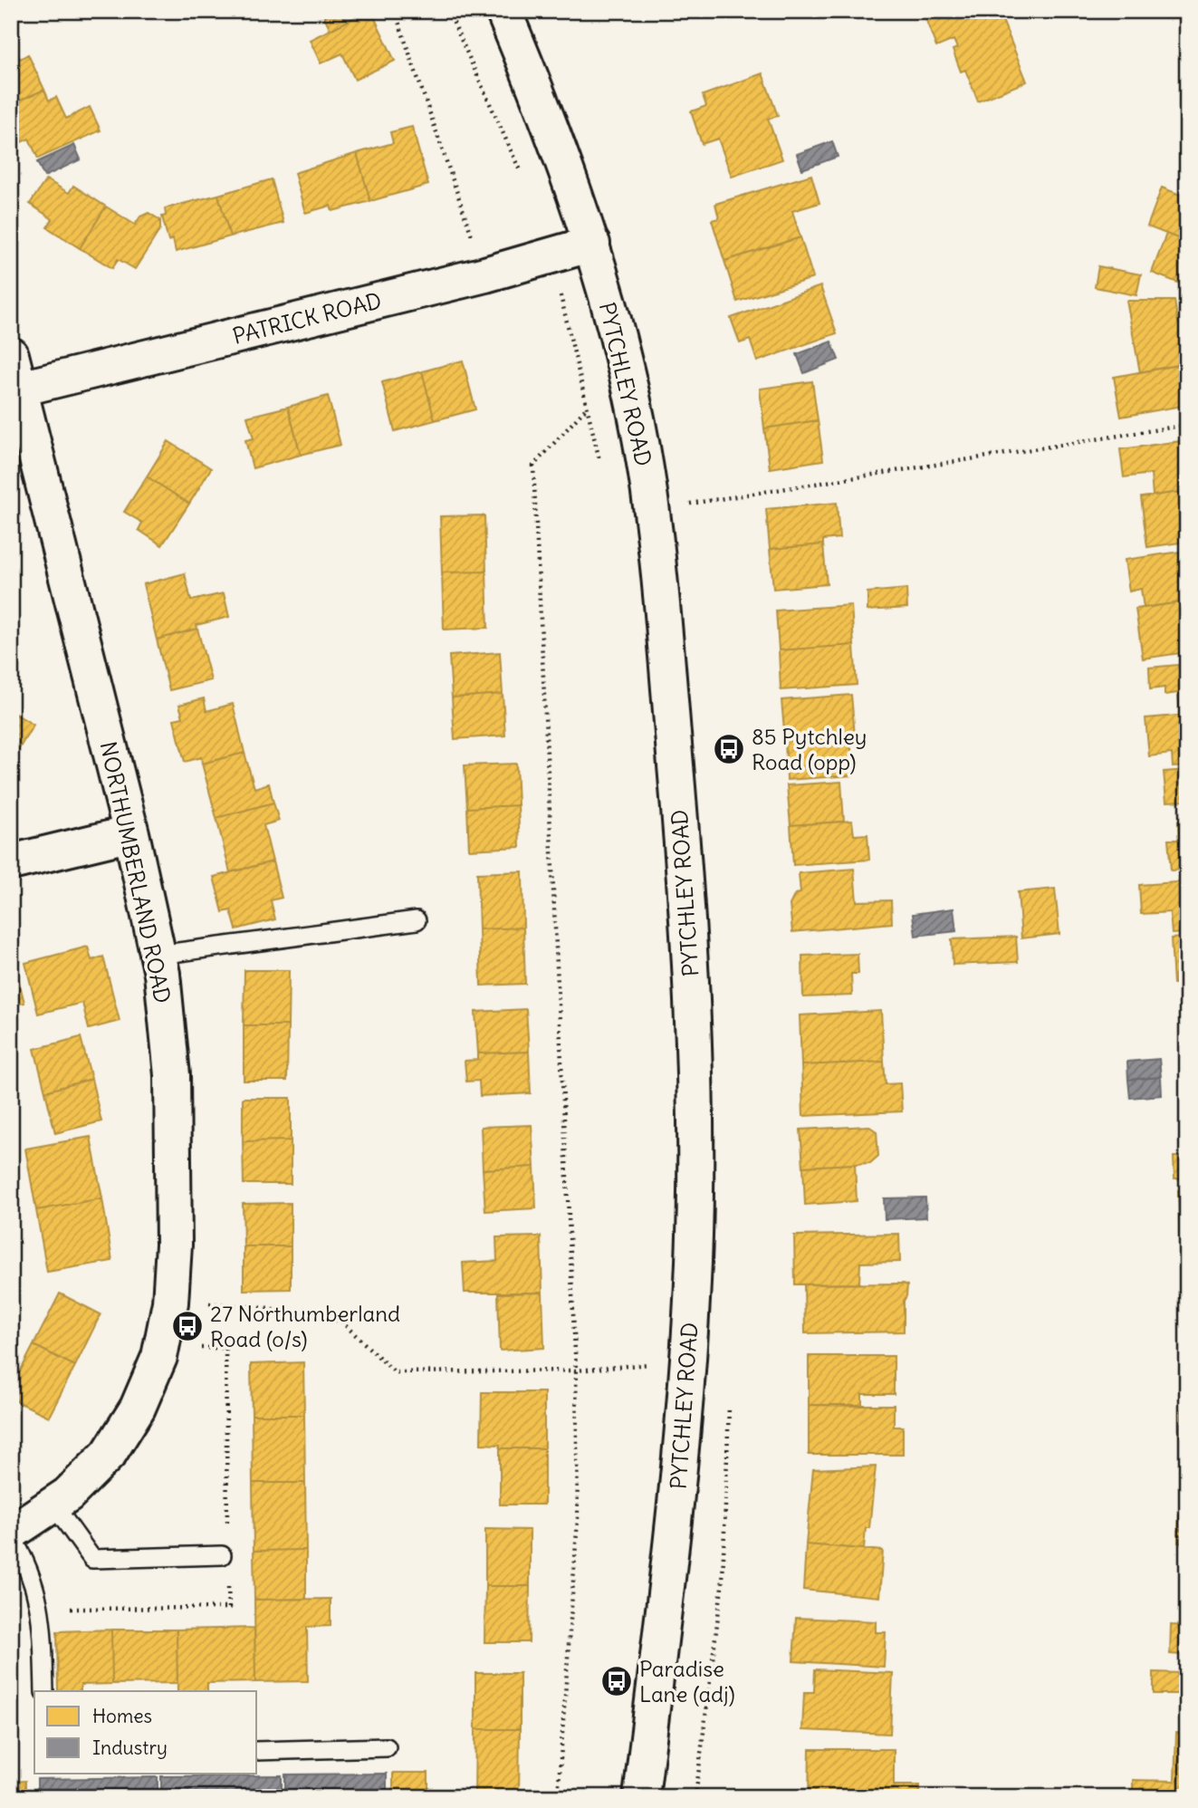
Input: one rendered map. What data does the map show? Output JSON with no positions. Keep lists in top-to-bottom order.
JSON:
{
  "streets": {
    "street": ["PATRICK ROAD", "PYTCHLEY ROAD", "NORTHUMBERLAND ROAD"]
  },
  "crossings": [
    ["PATRICK ROAD", "PYTCHLEY ROAD"],
    ["PATRICK ROAD", "NORTHUMBERLAND ROAD"]
  ],
  "places": {
    "bus stop": ["85 Pytchley Road (opp)", "27 Northumberland Road (o/s)", "Paradise Lane (adj)"]
  },
  "legend": ["Homes", "Industry"]
}
